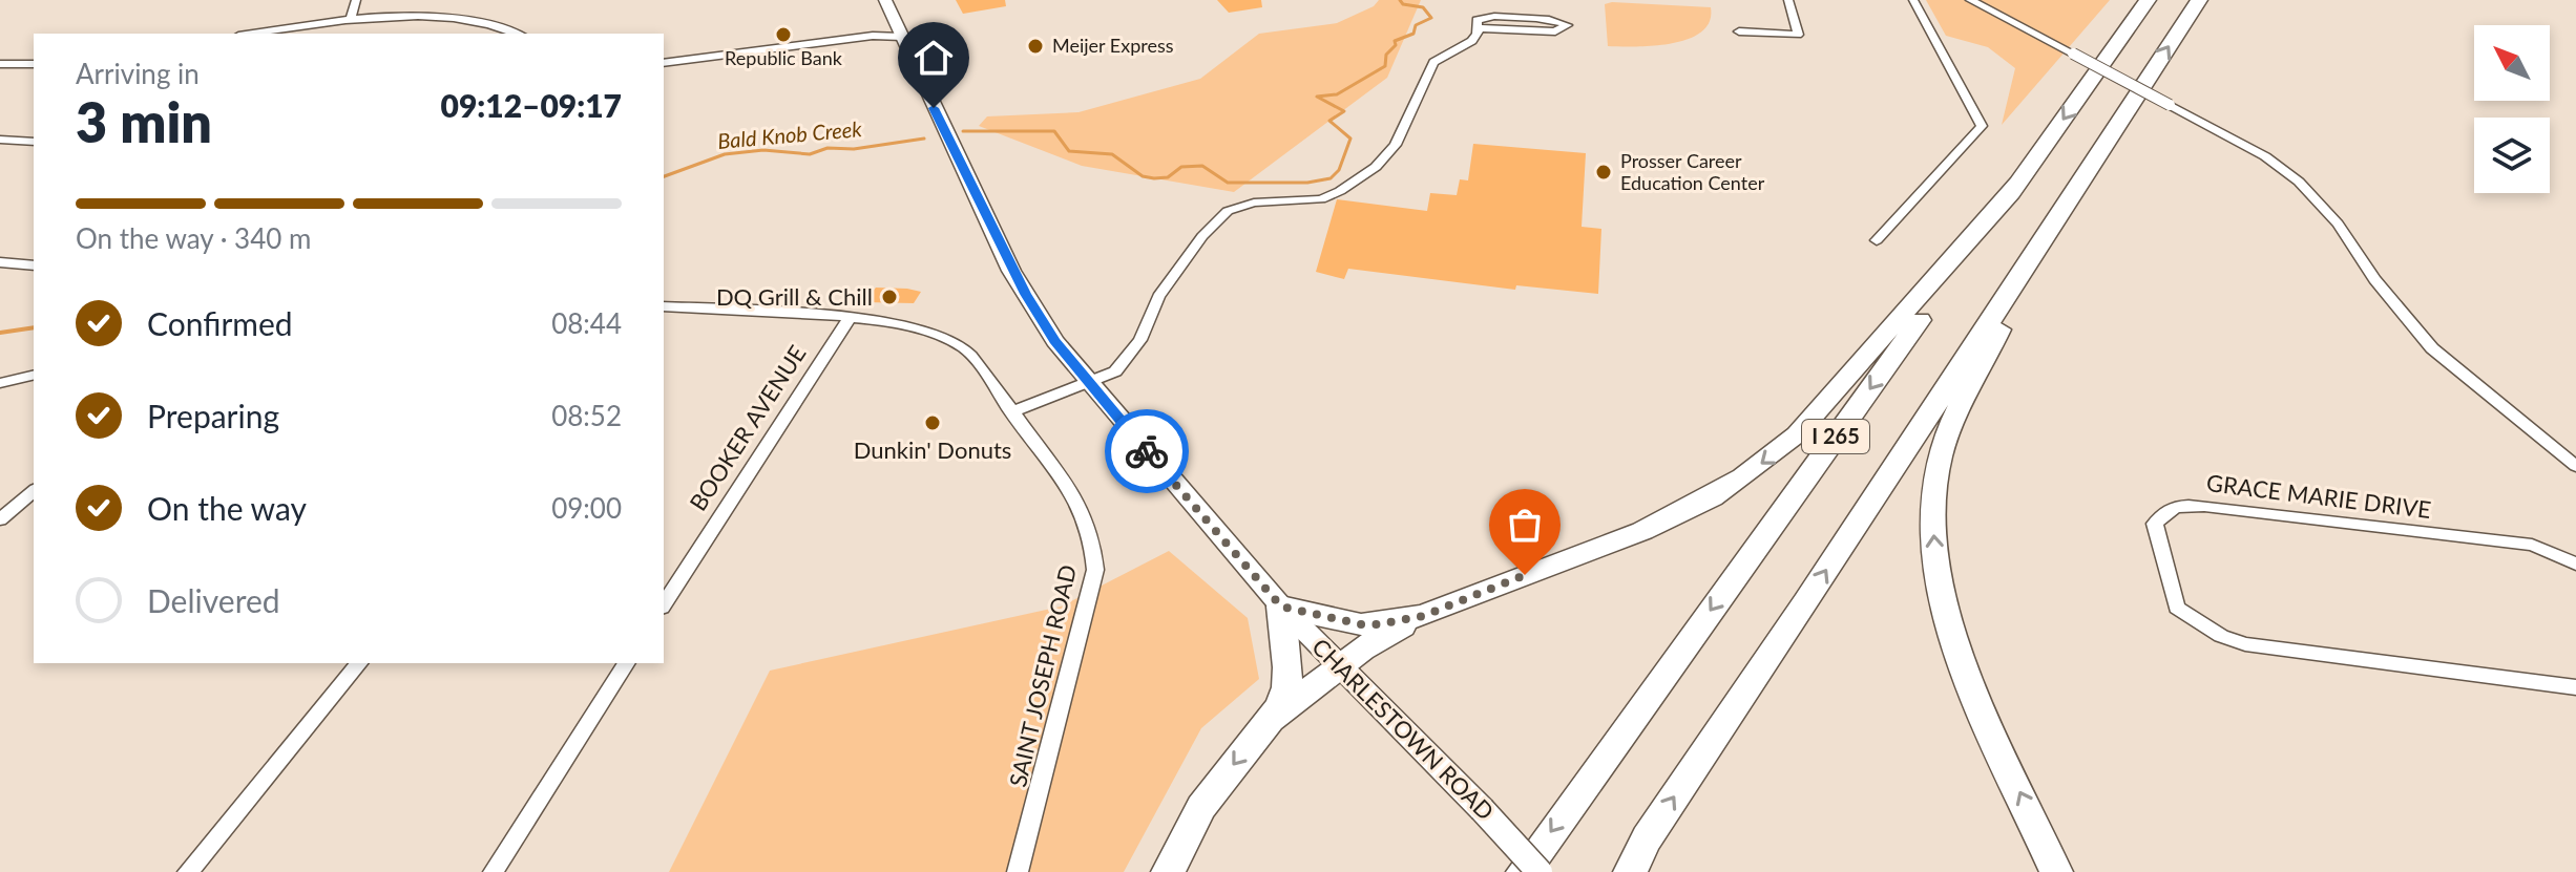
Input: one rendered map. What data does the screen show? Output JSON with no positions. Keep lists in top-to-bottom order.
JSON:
{
  "streets": {
    "highway": ["I 265"],
    "main road": ["CHARLESTOWN ROAD"],
    "street": ["BOOKER AVENUE", "GRACE MARIE DRIVE", "SAINT JOSEPH ROAD"]
  },
  "crossings": [
    ["BOOKER AVENUE", "SAINT JOSEPH ROAD"]
  ],
  "water": ["Bald Knob Creek"],
  "places": [
    "Republic Bank",
    "Meijer Express",
    "Prosser Career Education Center",
    "DQ Grill & Chill",
    "Dunkin' Donuts"
  ],
  "north": "top left",
  "page": {
    "heading": ["3 min", "Arriving in", "09:12–09:17"],
    "bar": "On the way · 340 m",
    "list": [
      ["Confirmed", "08:44"],
      ["Preparing", "08:52"],
      ["On the way", "09:00"],
      "Delivered"
    ]
  }
}
